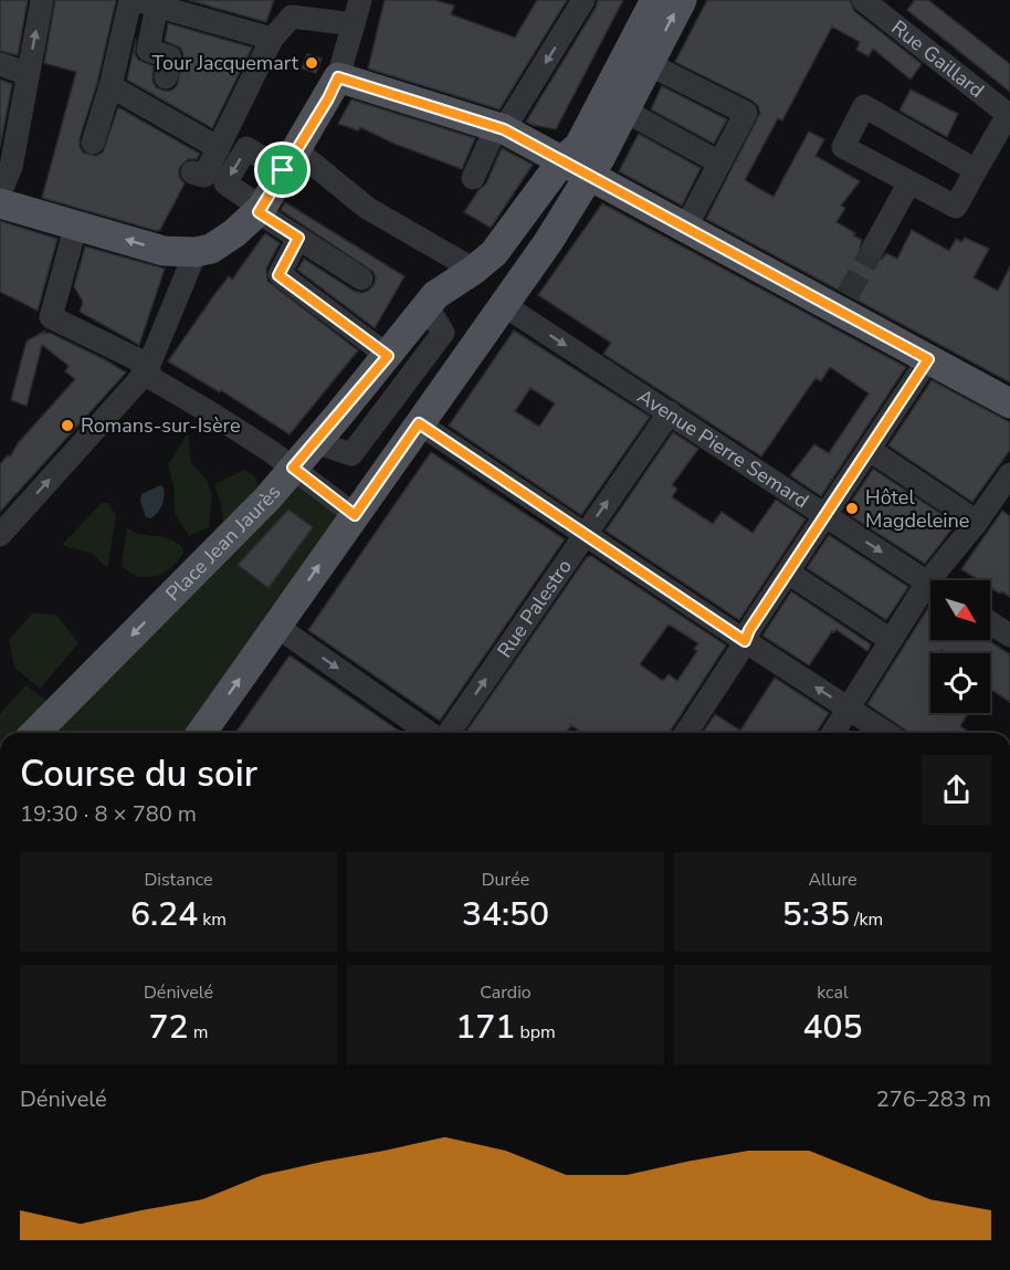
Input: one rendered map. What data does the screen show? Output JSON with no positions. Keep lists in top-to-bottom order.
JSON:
{
  "streets": {
    "main road": ["Place Jean Jaurès"],
    "street": ["Rue Gaillard", "Avenue Pierre Semard", "Rue Palestro"]
  },
  "crossings": [
    ["Avenue Pierre Semard", "Rue Palestro"]
  ],
  "places": ["Tour Jacquemart", "Romans-sur-Isère", "Hôtel Magdeleine"],
  "north": "bottom right",
  "page": {
    "heading": ["Course du soir", "19:30 · 8 × 780 m"],
    "stats": [
      ["Distance", "6.24 km"],
      ["Durée", "34:50"],
      ["Allure", "5:35 /km"],
      ["Dénivelé", "72 m"],
      ["Cardio", "171 bpm"],
      ["kcal", "405"]
    ],
    "chart": ["Dénivelé", "276–283 m"]
  }
}
